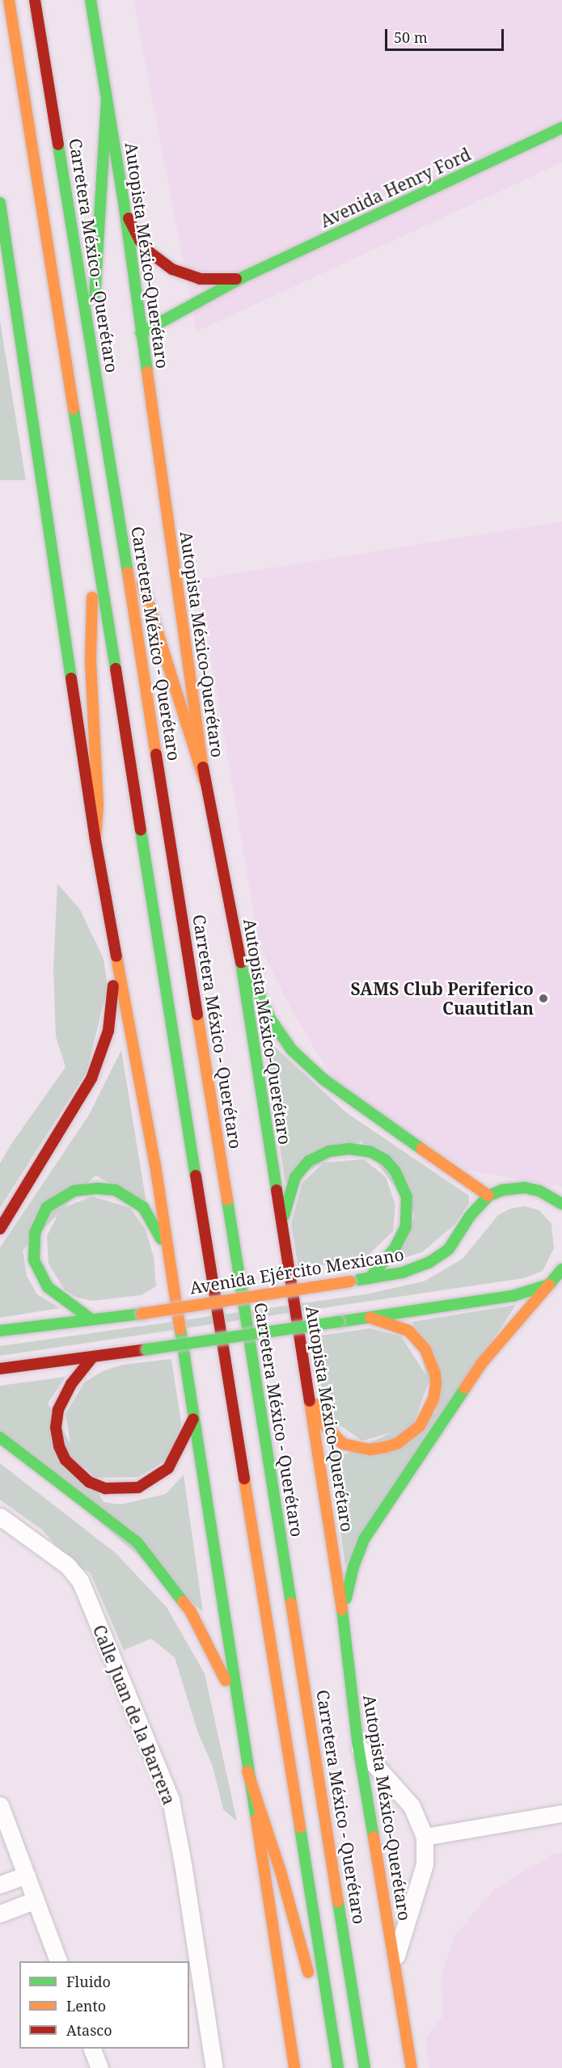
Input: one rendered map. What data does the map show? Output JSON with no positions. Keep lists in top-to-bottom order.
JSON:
{
  "streets": {
    "main road": [
      "Avenida Henry Ford",
      "Carretera México - Querétaro",
      "Autopista México-Querétaro",
      "Avenida Ejército Mexicano"
    ],
    "street": ["Calle Juan de la Barrera"]
  },
  "crossings": [
    ["Avenida Henry Ford", "Autopista México-Querétaro"]
  ],
  "places": ["SAMS Club Periferico Cuautitlan"],
  "legend": ["Fluido", "Lento", "Atasco"],
  "scale_bar": "50 m"
}
